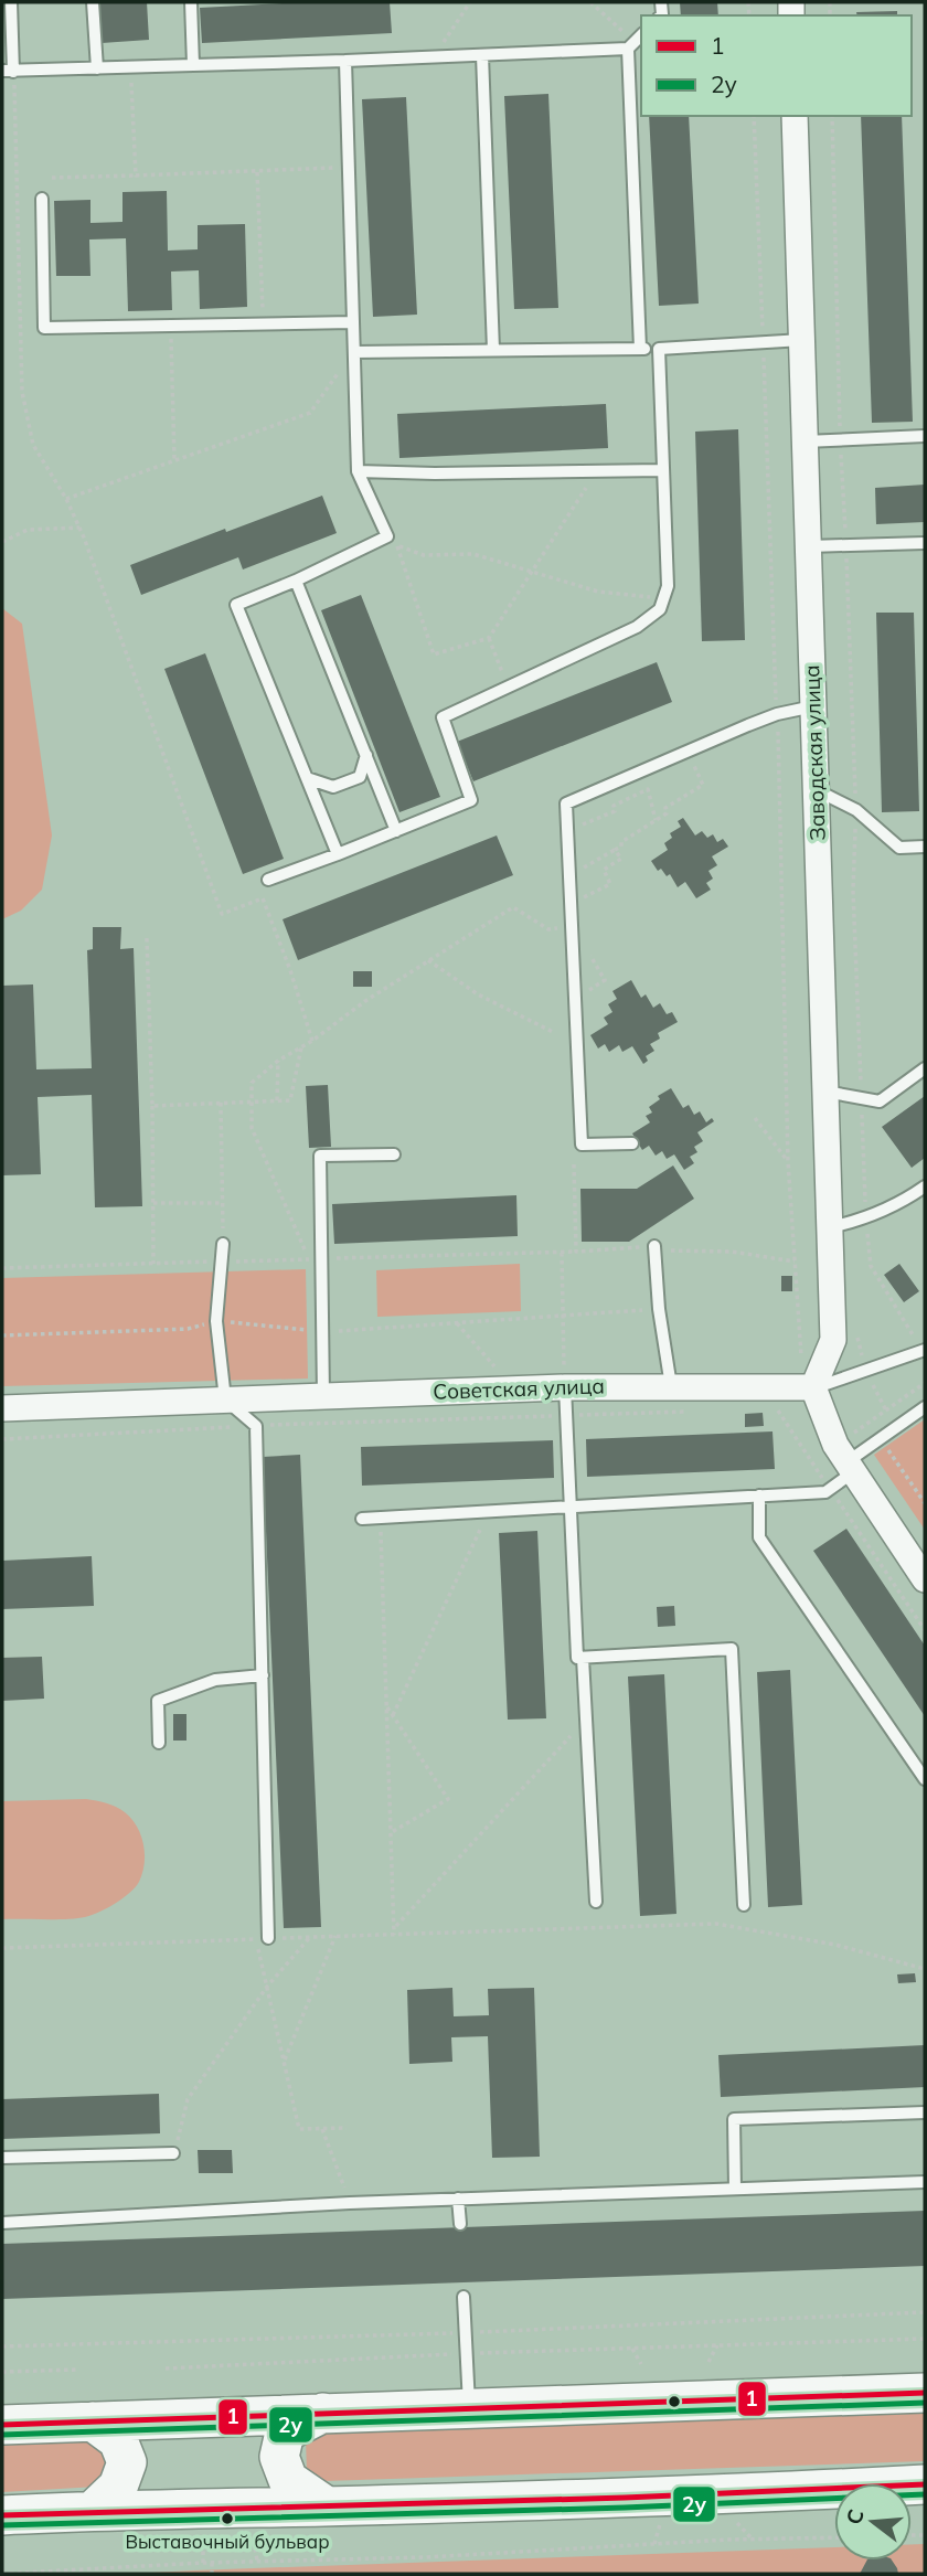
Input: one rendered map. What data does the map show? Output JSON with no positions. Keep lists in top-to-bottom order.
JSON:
{
  "streets": {
    "street": ["Заводская улица", "Советская улица"]
  },
  "crossings": [
    ["Заводская улица", "Советская улица"]
  ],
  "places": ["Выставочный бульвар"],
  "lines": ["transit line 1", "transit line 2у"],
  "legend": ["1", "2у"],
  "north": "left"
}
